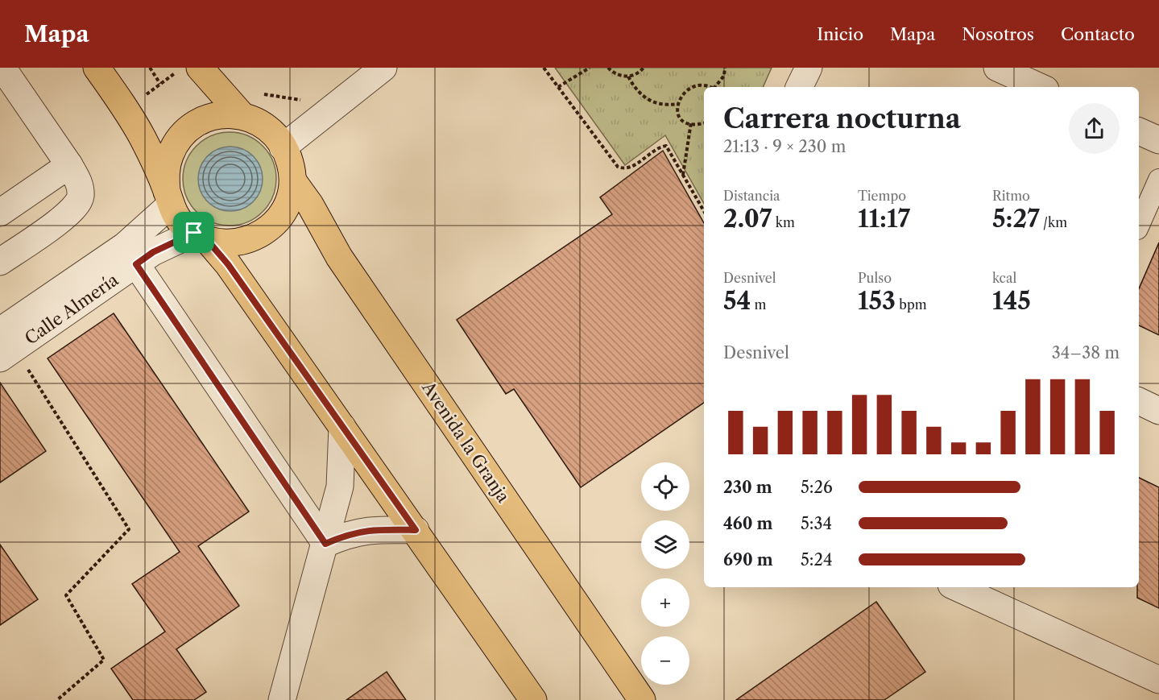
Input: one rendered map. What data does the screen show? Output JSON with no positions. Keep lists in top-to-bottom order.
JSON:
{
  "streets": {
    "main road": ["Avenida la Granja"],
    "street": ["Calle Almería"]
  },
  "crossings": [
    ["Calle Almería", "Avenida la Granja"]
  ],
  "page": {
    "header": "Mapa",
    "nav": [
      "Inicio",
      "Mapa",
      "Nosotros",
      "Contacto"
    ],
    "heading": ["Carrera nocturna", "21:13 · 9 × 230 m"],
    "stats": [
      ["Distancia", "2.07 km"],
      ["Tiempo", "11:17"],
      ["Ritmo", "5:27 /km"],
      ["Desnivel", "54 m"],
      ["Pulso", "153 bpm"],
      ["kcal", "145"]
    ],
    "chart": ["Desnivel", "34–38 m"],
    "map_buttons": ["+", "−"],
    "list": [
      {
        "name": "230 m",
        "note": "5:26"
      },
      {
        "name": "460 m",
        "note": "5:34"
      },
      {
        "name": "690 m",
        "note": "5:24"
      }
    ]
  }
}
